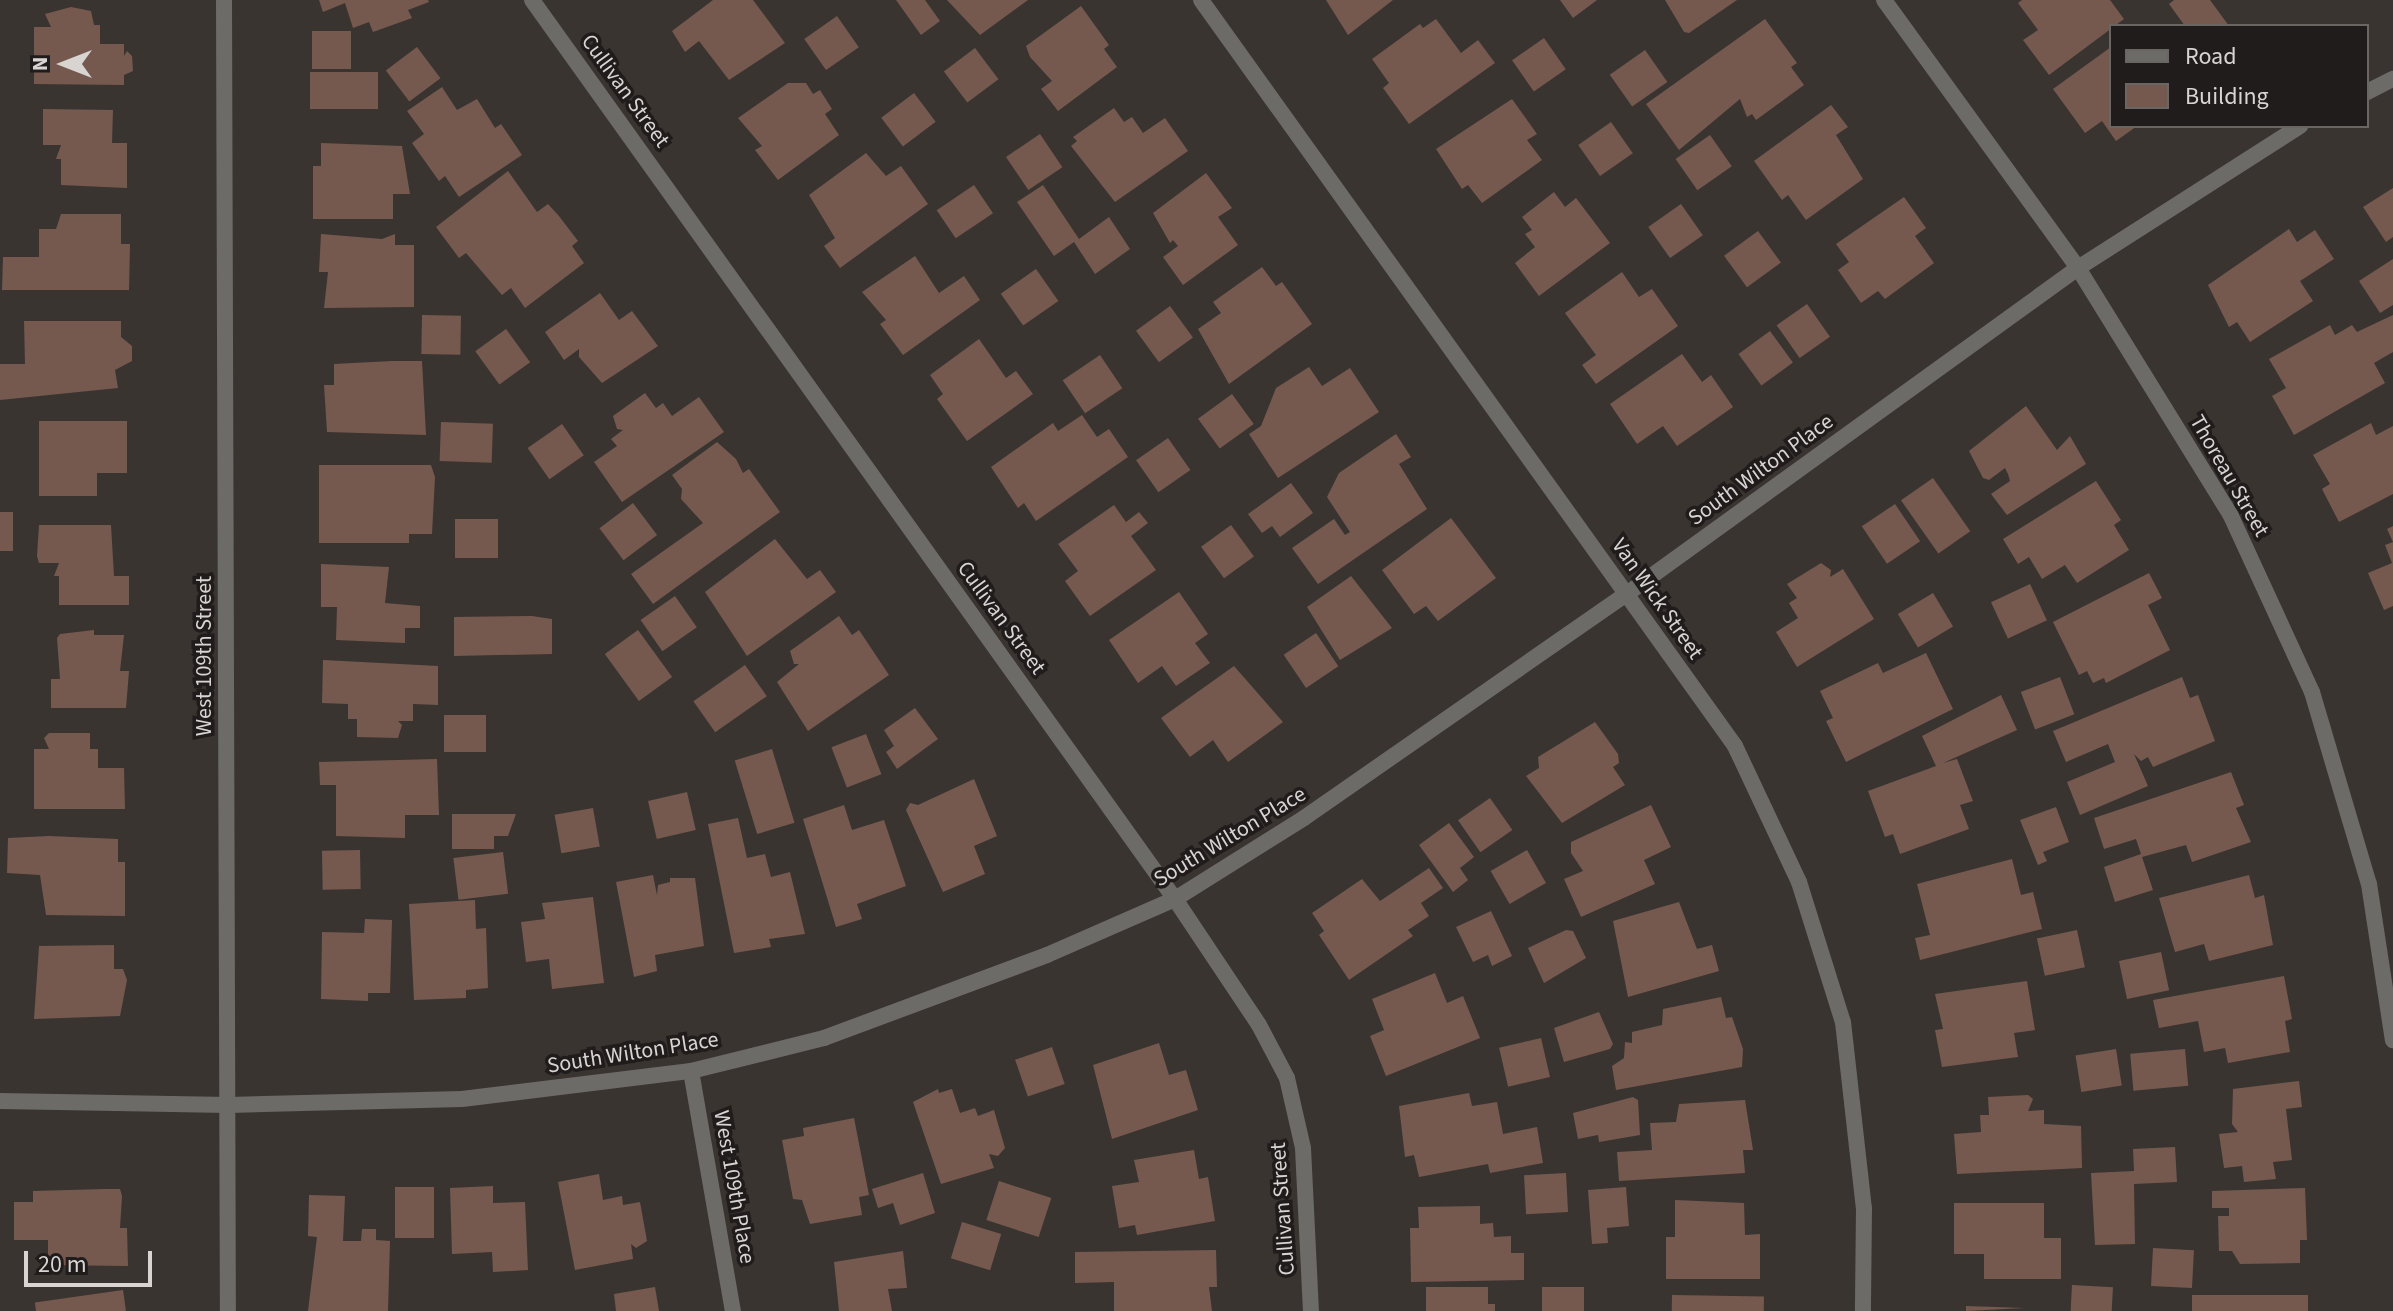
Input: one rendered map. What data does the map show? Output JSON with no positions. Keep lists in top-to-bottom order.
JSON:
{
  "streets": {
    "street": [
      "Cullivan Street",
      "South Wilton Place",
      "Thoreau Street",
      "Van Wick Street",
      "West 109th Street",
      "West 109th Place"
    ]
  },
  "crossings": [
    ["Cullivan Street", "South Wilton Place"],
    ["South Wilton Place", "Thoreau Street"],
    ["South Wilton Place", "Van Wick Street"],
    ["South Wilton Place", "West 109th Street"],
    ["South Wilton Place", "West 109th Place"]
  ],
  "legend": ["Road", "Building"],
  "scale_bar": "20 m",
  "north": "left"
}
